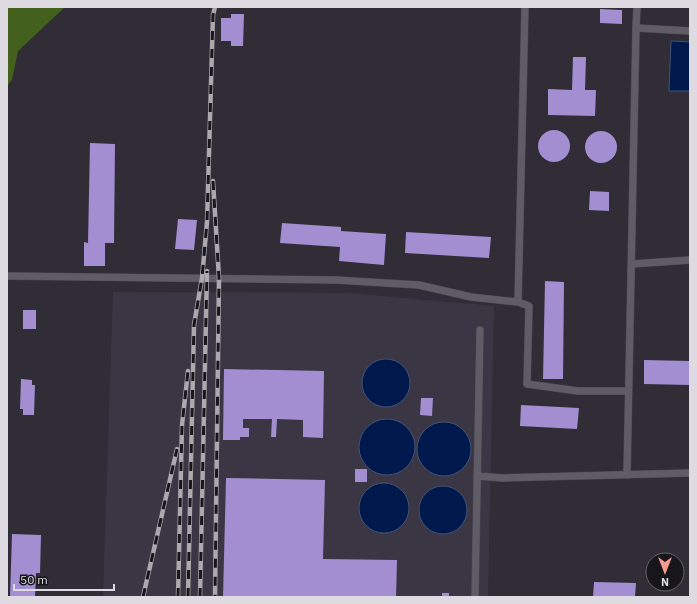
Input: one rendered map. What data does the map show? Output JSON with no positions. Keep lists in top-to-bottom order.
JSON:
{
  "scale_bar": "50 m",
  "north": "bottom"
}
